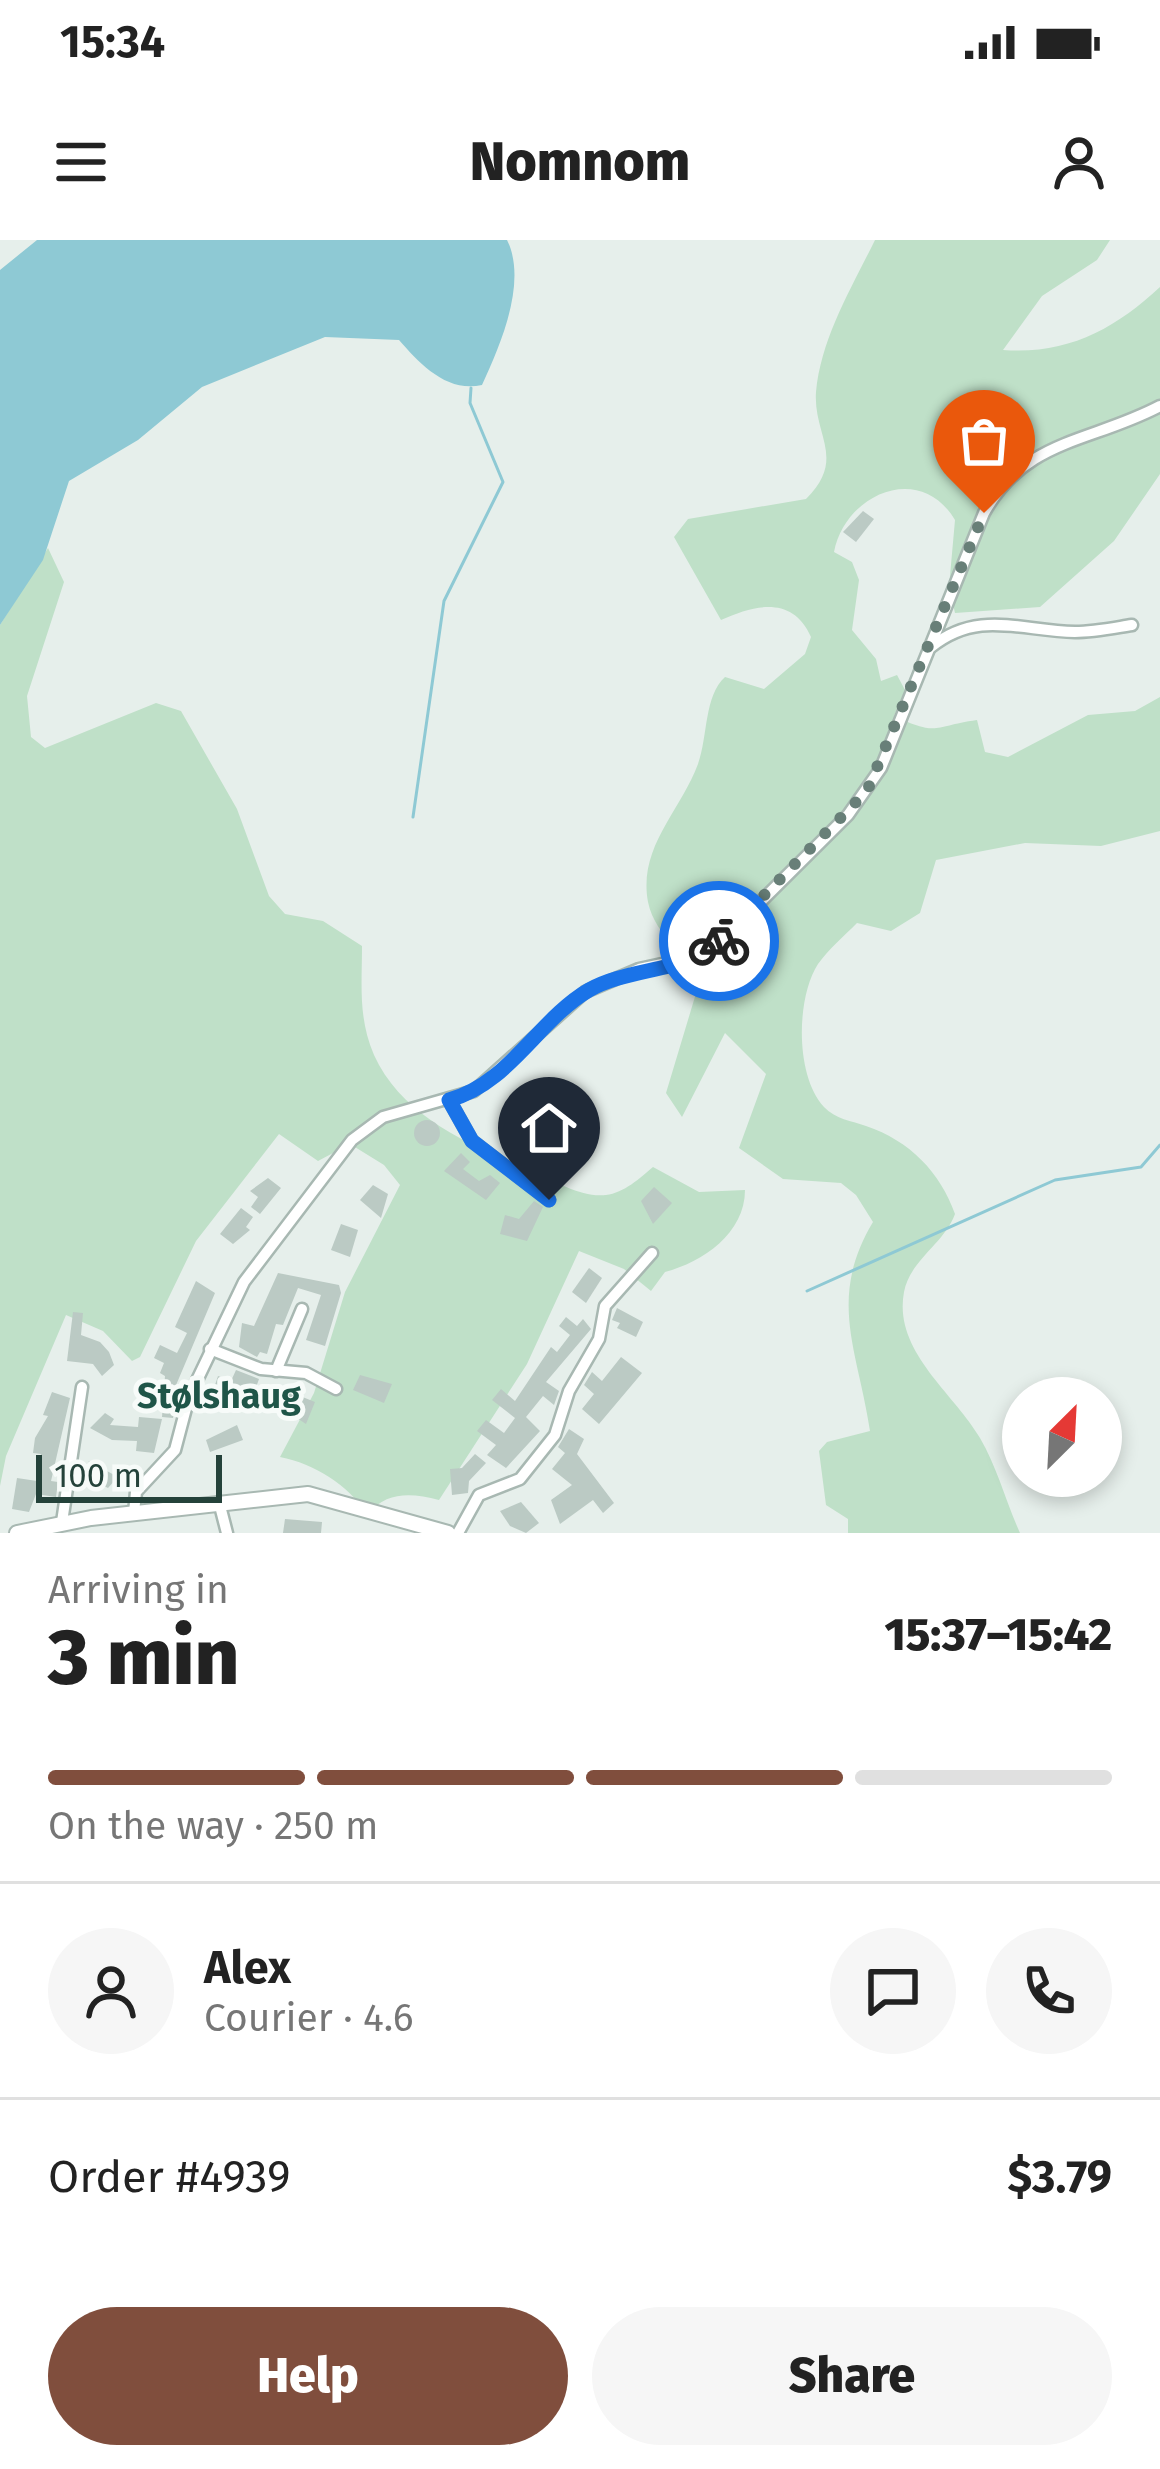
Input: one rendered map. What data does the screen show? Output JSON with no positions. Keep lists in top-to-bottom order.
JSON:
{
  "districts": ["Stølshaug"],
  "scale_bar": "100 m",
  "north": "top right",
  "page": {
    "status": "15:34",
    "header": "Nomnom",
    "scale": "100 m",
    "heading": ["3 min", "Arriving in", "15:37–15:42"],
    "panel": [
      "Alex",
      "Courier · 4.6",
      "Order #4939",
      "$3.79"
    ],
    "bar": "On the way · 250 m",
    "buttons": ["Help", "Share"]
  }
}
